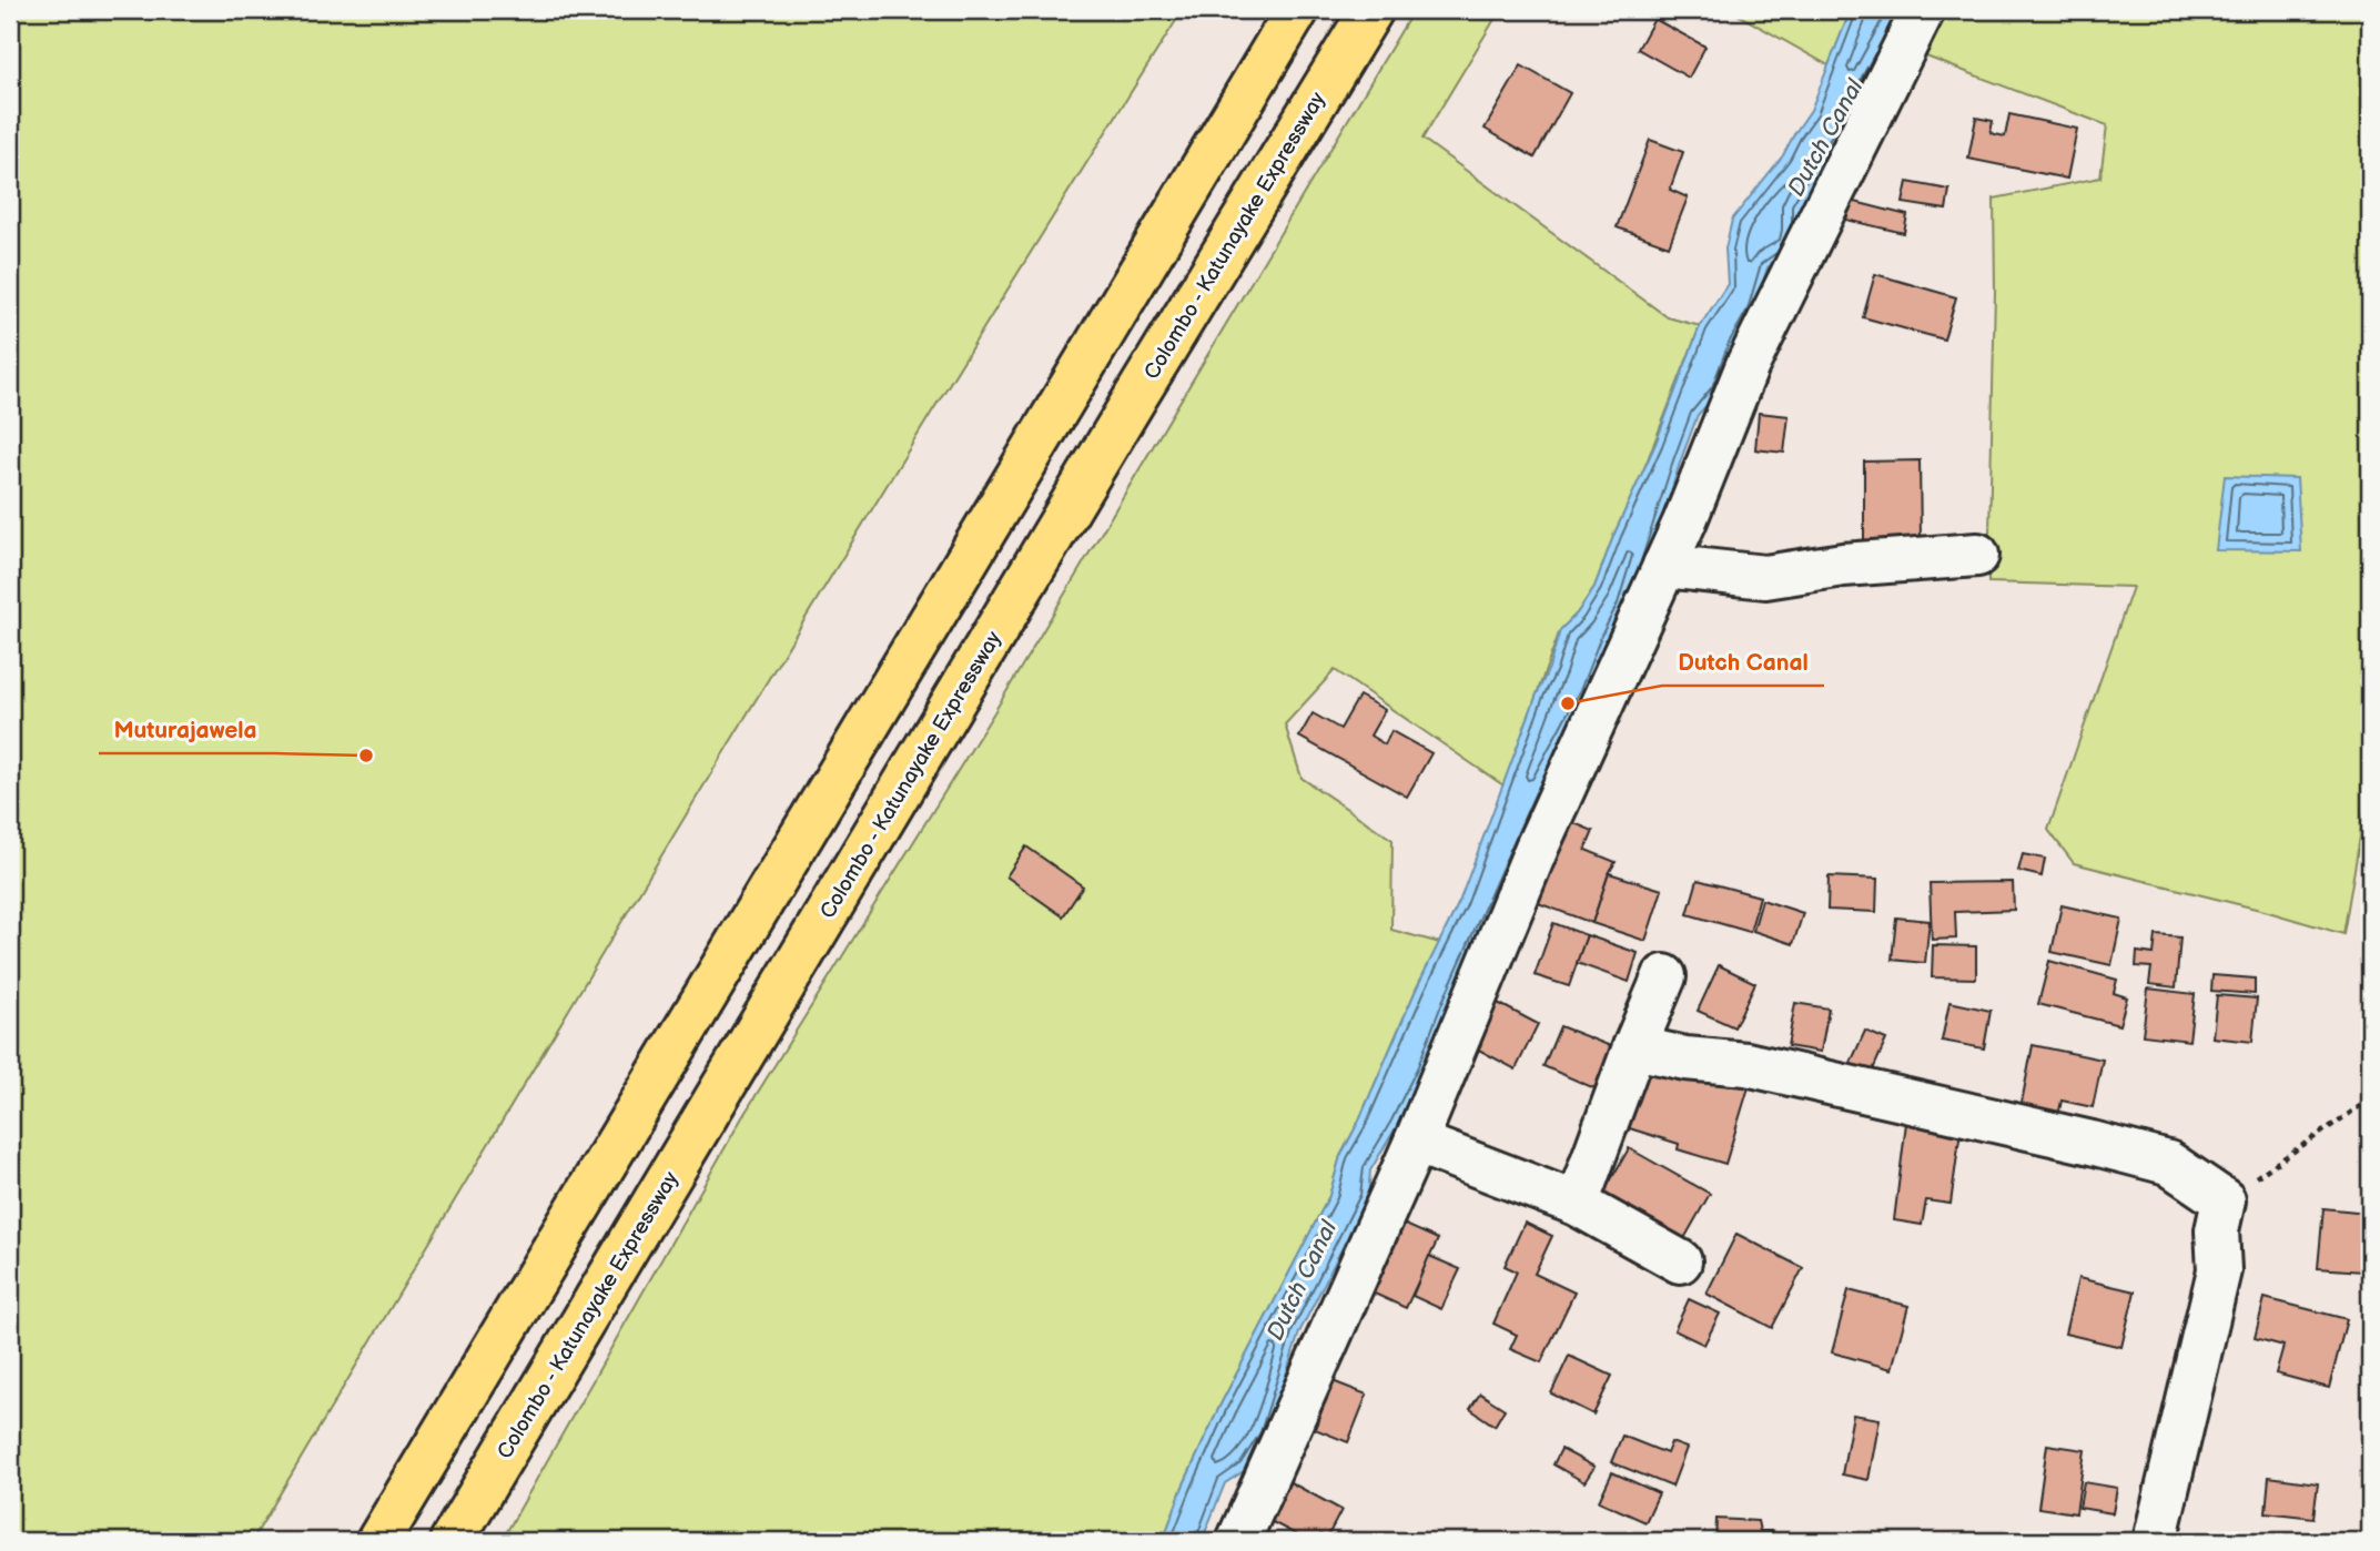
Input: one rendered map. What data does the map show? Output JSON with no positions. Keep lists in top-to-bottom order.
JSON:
{
  "streets": {
    "highway": ["Colombo - Katunayake Expressway"]
  },
  "water": ["Dutch Canal"],
  "places": ["Dutch Canal", "Muturajawela"]
}
